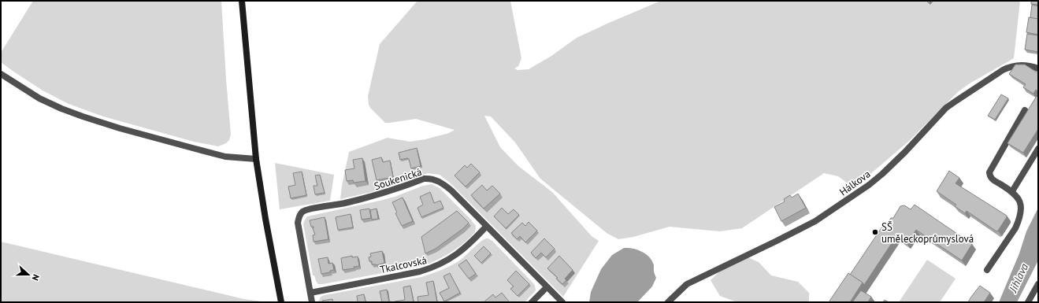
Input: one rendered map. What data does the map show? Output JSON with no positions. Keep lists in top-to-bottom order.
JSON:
{
  "streets": {
    "street": ["Soukenická", "Hálkova", "Tkalcovská"]
  },
  "crossings": [
    ["Soukenická", "Tkalcovská"]
  ],
  "water": ["Jihlava"],
  "places": ["SŠ uměleckoprůmyslová"],
  "north": "right"
}
